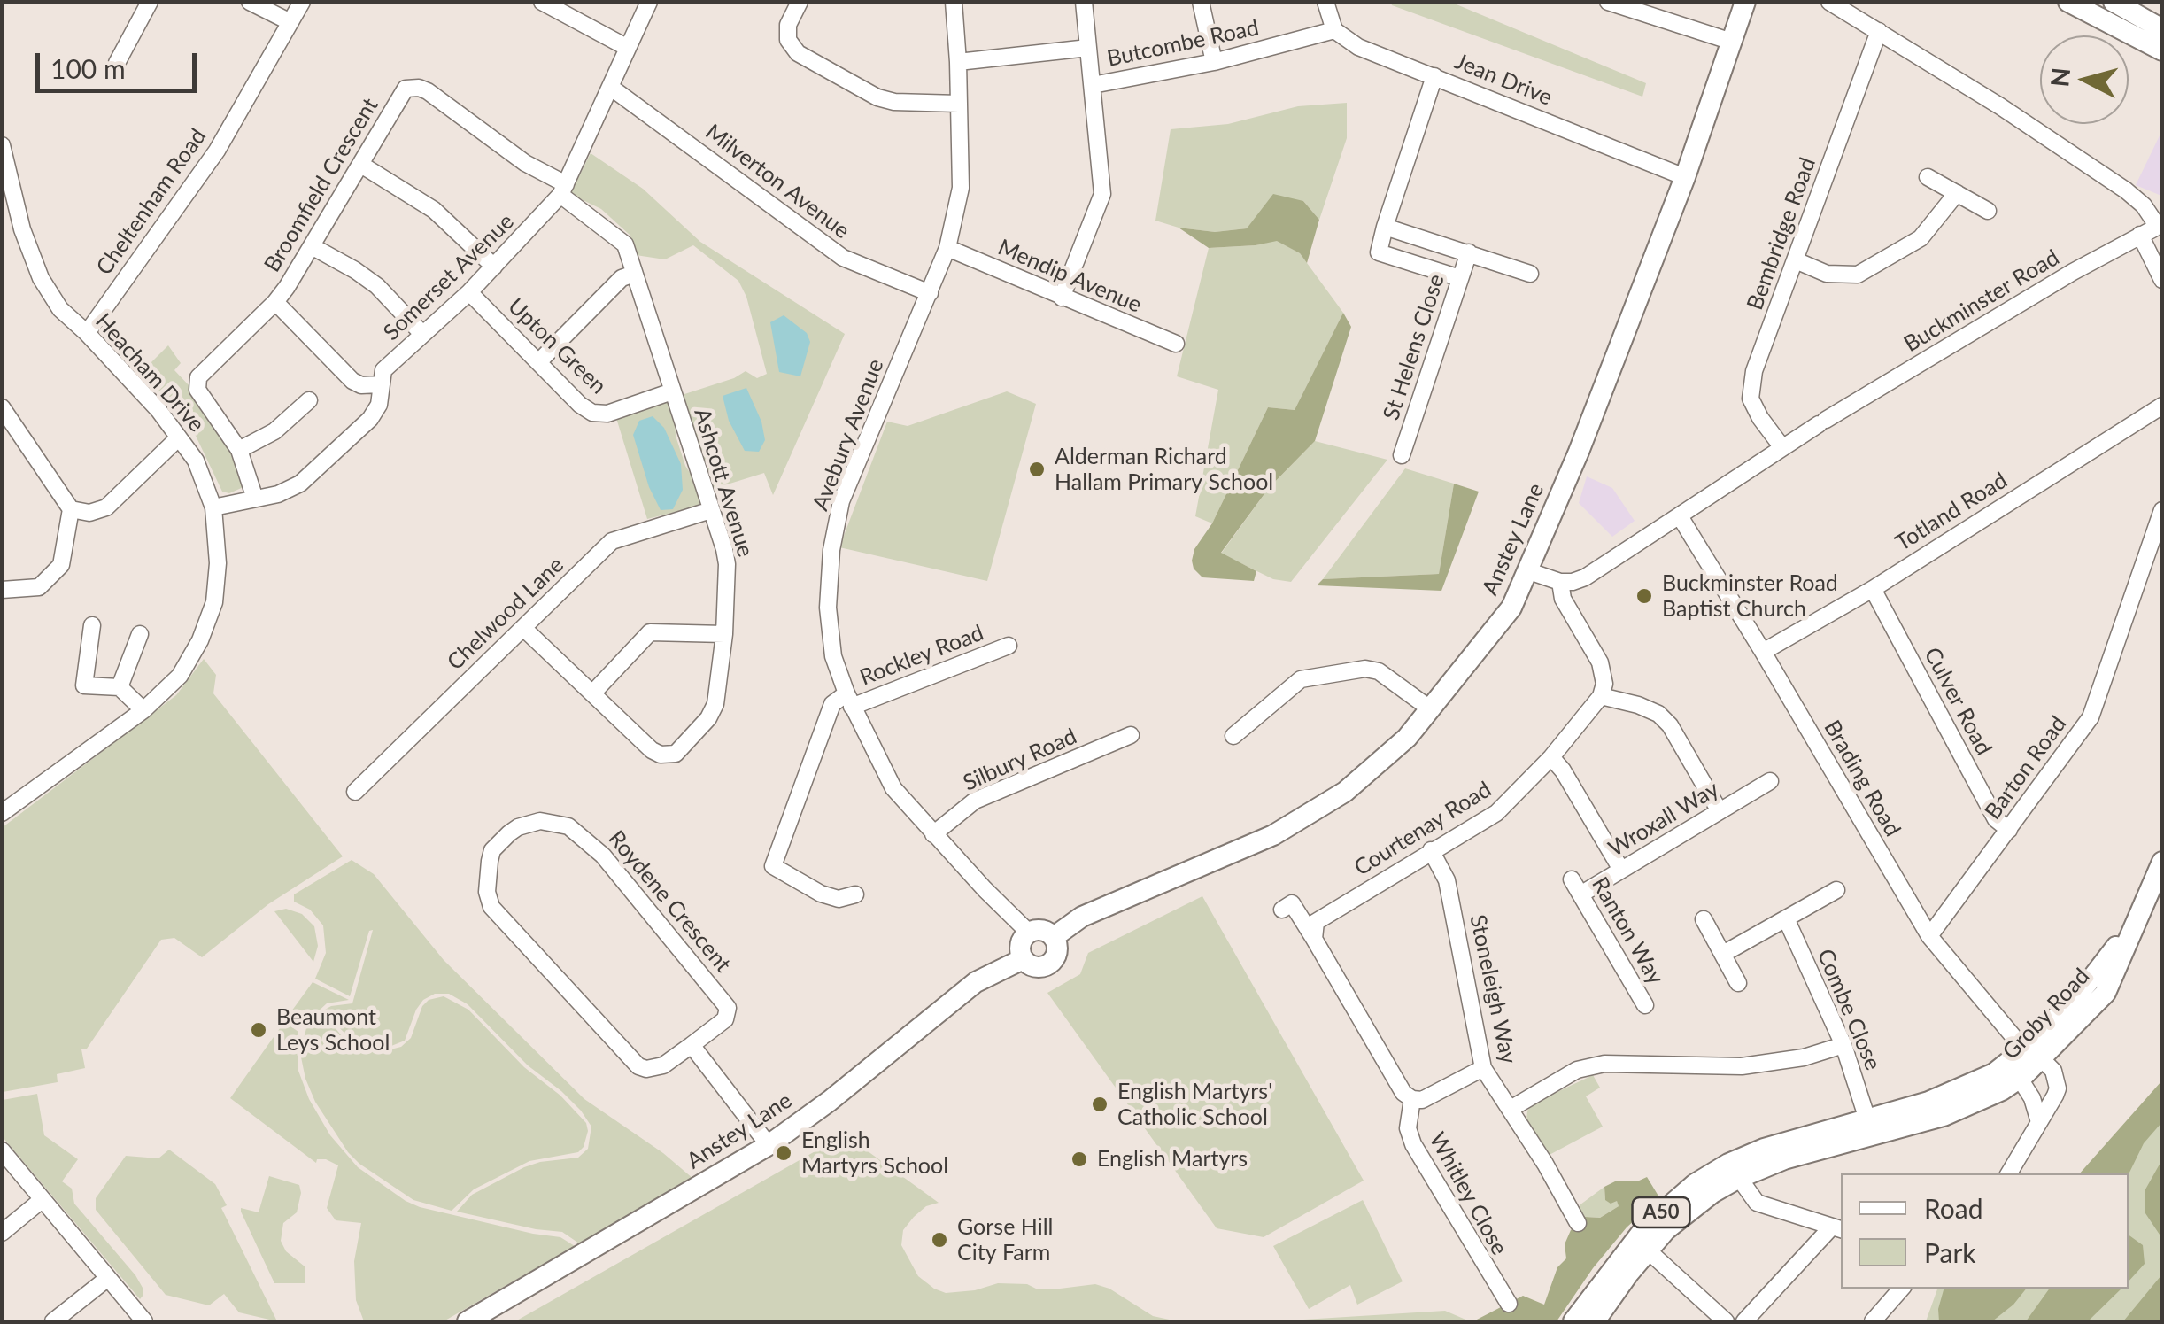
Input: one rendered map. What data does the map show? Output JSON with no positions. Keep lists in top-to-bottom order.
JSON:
{
  "streets": {
    "main road": ["Anstey Lane", "Groby Road", "A50"],
    "street": [
      "Butcombe Road",
      "Jean Drive",
      "Milverton Avenue",
      "Broomfield Crescent",
      "Cheltenham Road",
      "Bembridge Road",
      "Mendip Avenue",
      "Somerset Avenue",
      "Buckminster Road",
      "Upton Green",
      "St Helens Close",
      "Heacham Drive",
      "Avebury Avenue",
      "Ashcott Avenue",
      "Totland Road",
      "Chelwood Lane",
      "Rockley Road",
      "Culver Road",
      "Silbury Road",
      "Barton Road",
      "Brading Road",
      "Wroxall Way",
      "Courtenay Road",
      "Roydene Crescent",
      "Ranton Way",
      "Stoneleigh Way",
      "Combe Close",
      "Whitley Close"
    ]
  },
  "crossings": [
    ["Butcombe Road", "Jean Drive"],
    ["Jean Drive", "Anstey Lane"],
    ["Milverton Avenue", "Somerset Avenue"],
    ["Milverton Avenue", "Avebury Avenue"],
    ["Broomfield Crescent", "Somerset Avenue"],
    ["Broomfield Crescent", "Ashcott Avenue"],
    ["Cheltenham Road", "Heacham Drive"],
    ["Bembridge Road", "Buckminster Road"],
    ["Mendip Avenue", "Avebury Avenue"],
    ["Somerset Avenue", "Upton Green"],
    ["Somerset Avenue", "Heacham Drive"],
    ["Somerset Avenue", "Ashcott Avenue"],
    ["Buckminster Road", "Brading Road"],
    ["Upton Green", "Ashcott Avenue"],
    ["Avebury Avenue", "Anstey Lane"],
    ["Avebury Avenue", "Rockley Road"],
    ["Avebury Avenue", "Silbury Road"],
    ["Ashcott Avenue", "Chelwood Lane"],
    ["Totland Road", "Culver Road"],
    ["Totland Road", "Brading Road"],
    ["Culver Road", "Barton Road"],
    ["Barton Road", "Brading Road"],
    ["Brading Road", "Groby Road"],
    ["Wroxall Way", "Ranton Way"],
    ["Courtenay Road", "Stoneleigh Way"],
    ["Combe Close", "Groby Road"]
  ],
  "places": [
    "Alderman Richard Hallam Primary School",
    "Buckminster Road Baptist Church",
    "Beaumont Leys School",
    "English Martyrs' Catholic School",
    "English Martyrs School",
    "English Martyrs",
    "Gorse Hill City Farm"
  ],
  "legend": ["Road", "Park"],
  "scale_bar": "100 m",
  "north": "left"
}
